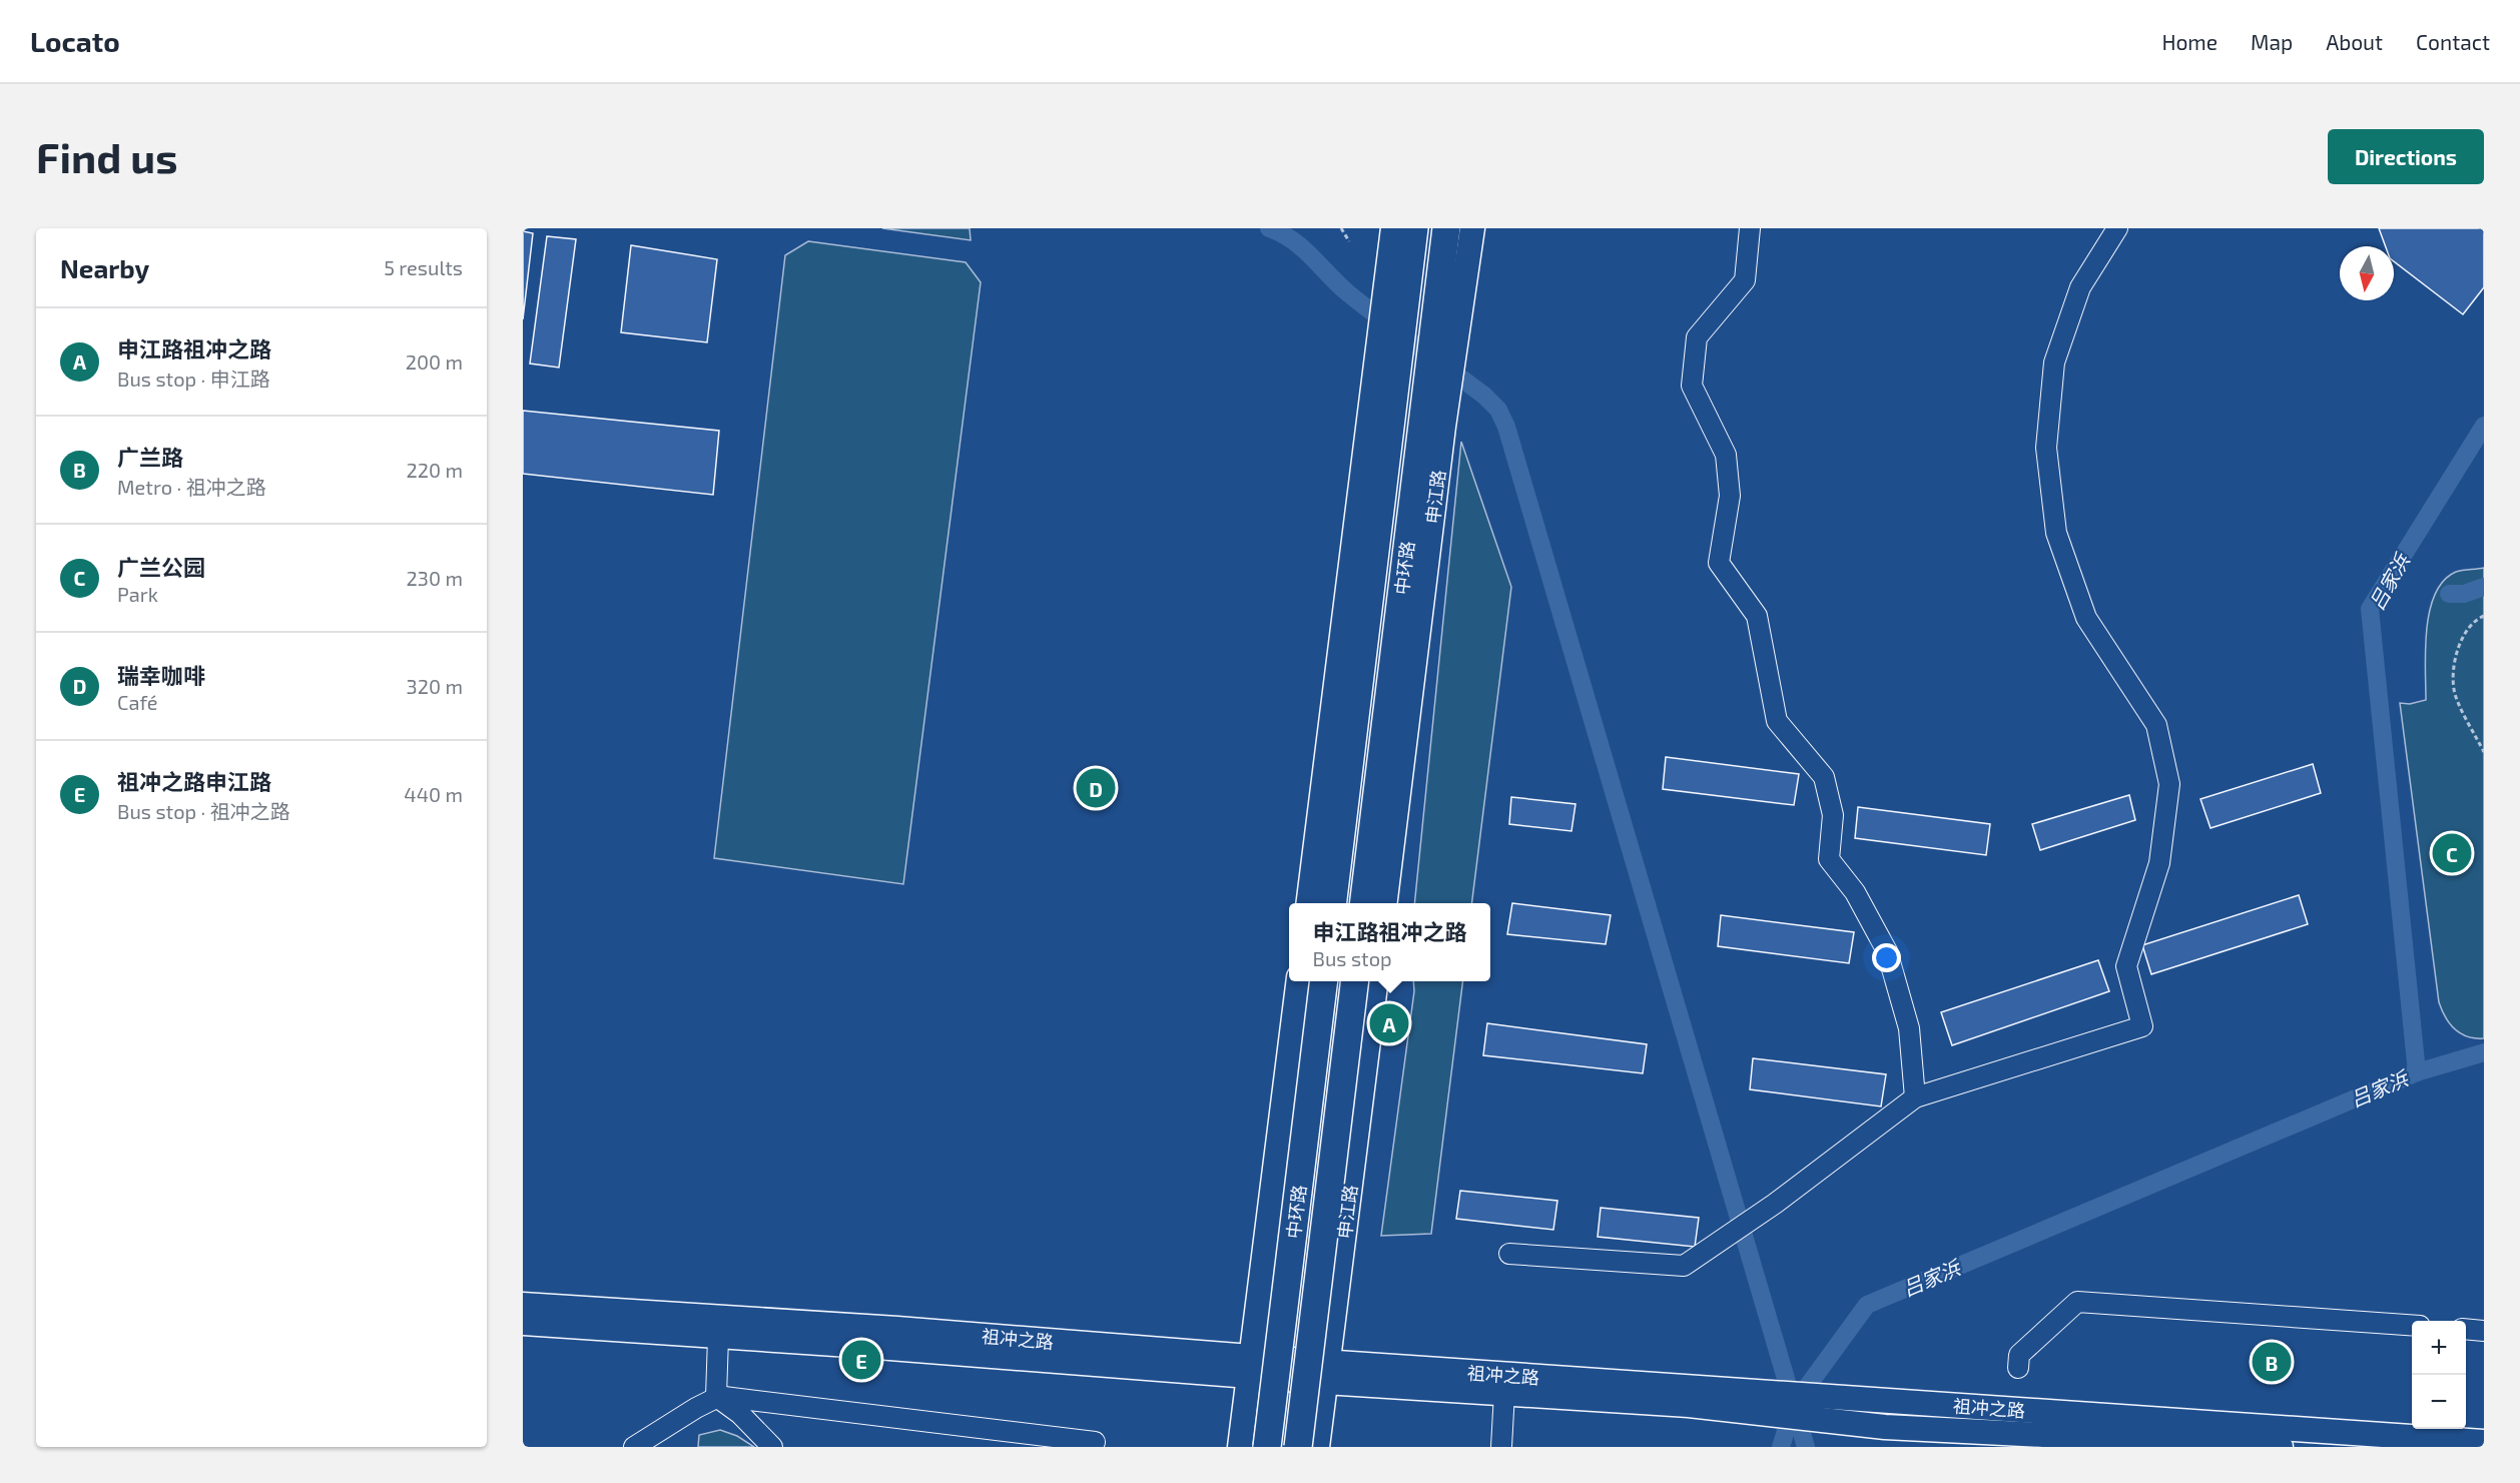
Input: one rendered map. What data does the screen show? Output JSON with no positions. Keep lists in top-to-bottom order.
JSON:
{
  "streets": {
    "highway": ["中环路"],
    "main road": ["申江路", "祖冲之路"]
  },
  "crossings": [
    ["申江路", "祖冲之路"]
  ],
  "water": ["吕家浜"],
  "north": "bottom",
  "page": {
    "header": "Locato",
    "nav": [
      "Home",
      "Map",
      "About",
      "Contact"
    ],
    "buttons": "Directions",
    "title": "Find us",
    "heading": ["Nearby", "5 results"],
    "list": [
      {
        "mark": "A",
        "name": "申江路祖冲之路",
        "note": "Bus stop · 申江路",
        "value": "200 m"
      },
      {
        "mark": "B",
        "name": "广兰路",
        "note": "Metro · 祖冲之路",
        "value": "220 m"
      },
      {
        "mark": "C",
        "name": "广兰公园",
        "note": "Park",
        "value": "230 m"
      },
      {
        "mark": "D",
        "name": "瑞幸咖啡",
        "note": "Café",
        "value": "320 m"
      },
      {
        "mark": "E",
        "name": "祖冲之路申江路",
        "note": "Bus stop · 祖冲之路",
        "value": "440 m"
      }
    ],
    "pins": [
      "D",
      "C",
      "A",
      "E",
      "B"
    ],
    "popup": ["申江路祖冲之路", "Bus stop"],
    "map_buttons": ["+", "−"]
  }
}
